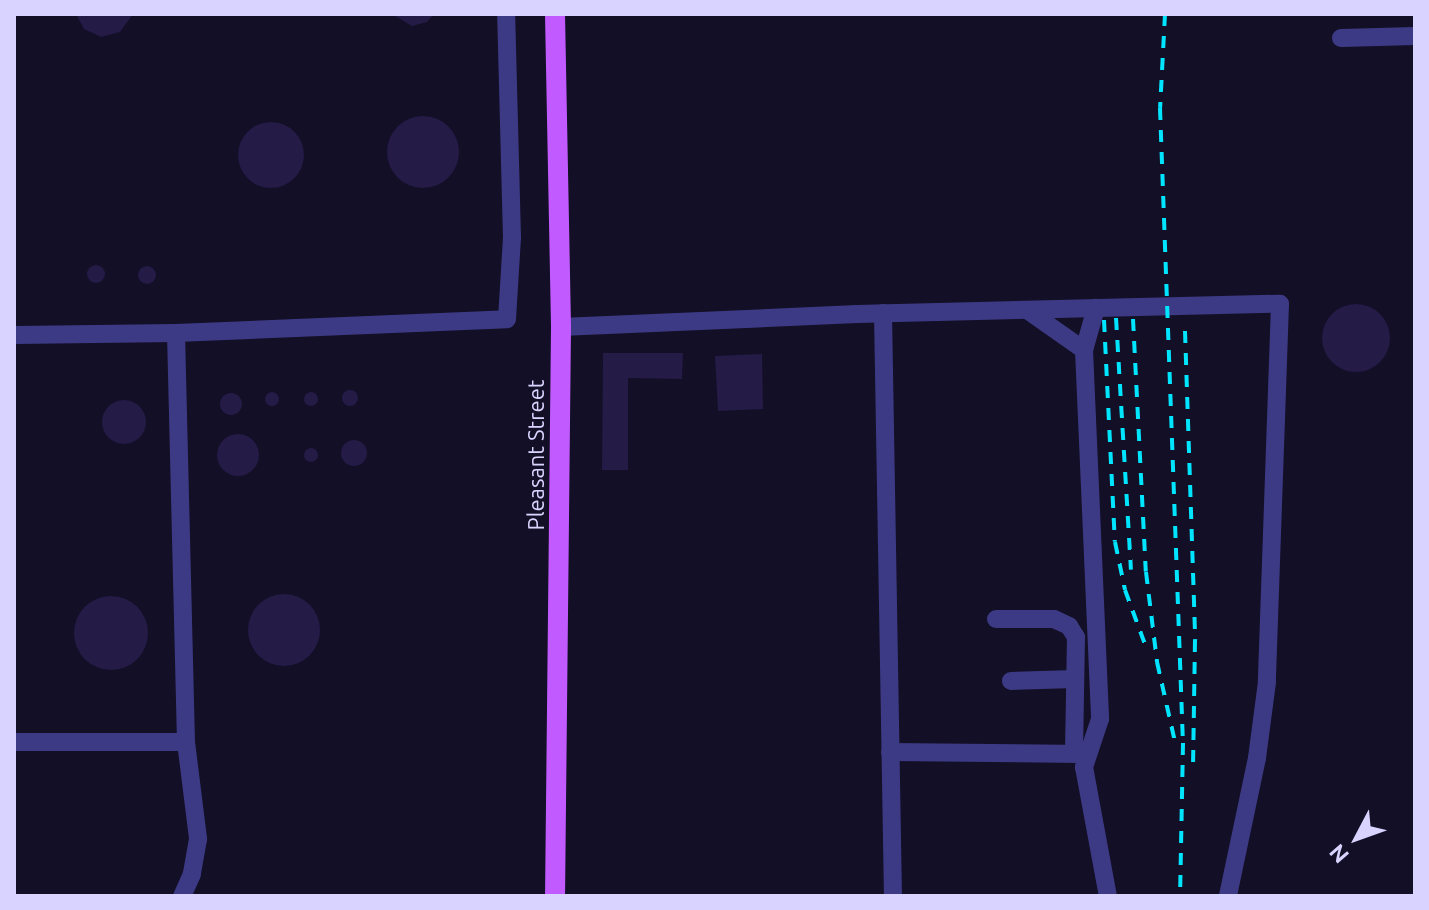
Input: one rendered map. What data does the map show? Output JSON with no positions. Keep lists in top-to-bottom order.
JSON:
{
  "streets": {
    "main road": ["Pleasant Street"]
  },
  "north": "bottom left"
}
